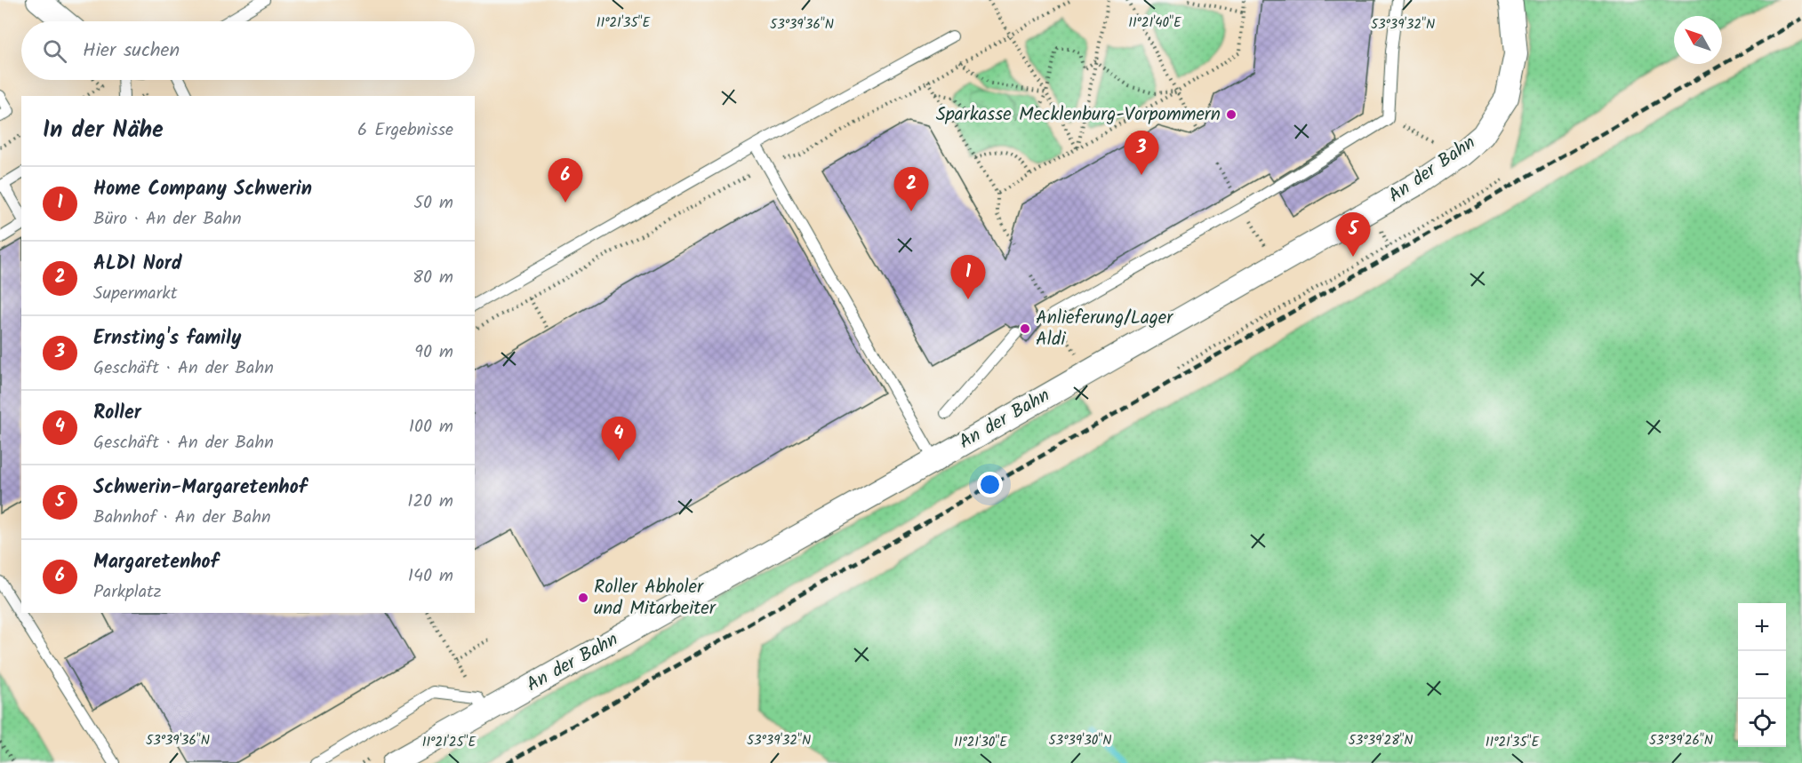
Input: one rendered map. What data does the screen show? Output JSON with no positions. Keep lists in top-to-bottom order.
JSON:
{
  "streets": {
    "street": ["An der Bahn"]
  },
  "places": ["Sparkasse Mecklenburg-Vorpommern", "Anlieferung/Lager Aldi", "Roller Abholer und Mitarbeiter"],
  "north": "top left",
  "page": {
    "search": "Hier suchen",
    "heading": ["In der Nähe", "6 Ergebnisse"],
    "pins": [
      "3",
      "6",
      "2",
      "5",
      "1",
      "4"
    ],
    "list": [
      {
        "mark": "1",
        "name": "Home Company Schwerin",
        "note": "Büro · An der Bahn",
        "value": "50 m"
      },
      {
        "mark": "2",
        "name": "ALDI Nord",
        "note": "Supermarkt",
        "value": "80 m"
      },
      {
        "mark": "3",
        "name": "Ernsting's family",
        "note": "Geschäft · An der Bahn",
        "value": "90 m"
      },
      {
        "mark": "4",
        "name": "Roller",
        "note": "Geschäft · An der Bahn",
        "value": "100 m"
      },
      {
        "mark": "5",
        "name": "Schwerin-Margaretenhof",
        "note": "Bahnhof · An der Bahn",
        "value": "120 m"
      },
      {
        "mark": "6",
        "name": "Margaretenhof",
        "note": "Parkplatz",
        "value": "140 m"
      }
    ],
    "map_buttons": ["+", "−"]
  },
  "coordinates": [
    "11°21'35\"E",
    "11°21'40\"E",
    "53°39'36\"N",
    "53°39'32\"N",
    "53°39'30\"N",
    "53°39'28\"N",
    "53°39'26\"N",
    "11°21'25\"E",
    "11°21'30\"E"
  ]
}
